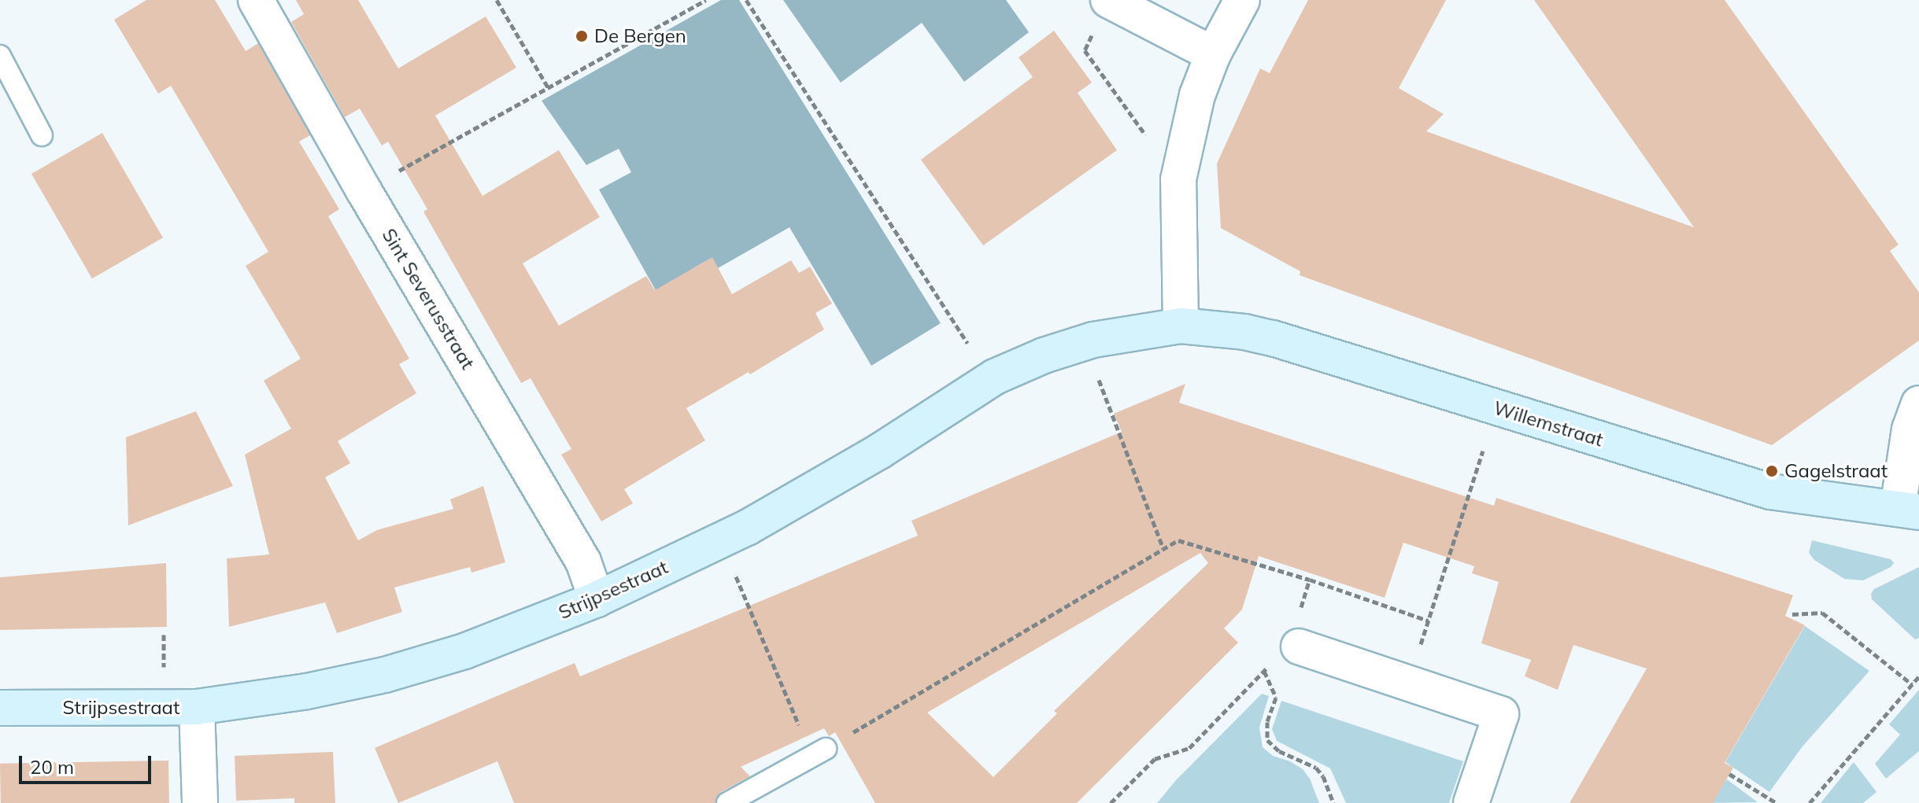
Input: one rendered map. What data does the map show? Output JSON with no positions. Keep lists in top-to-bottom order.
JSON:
{
  "streets": {
    "street": ["Sint Severusstraat", "Willemstraat", "Strijpsestraat"]
  },
  "crossings": [
    ["Sint Severusstraat", "Strijpsestraat"],
    ["Willemstraat", "Strijpsestraat"]
  ],
  "places": ["De Bergen", "Gagelstraat"],
  "scale_bar": "20 m"
}
